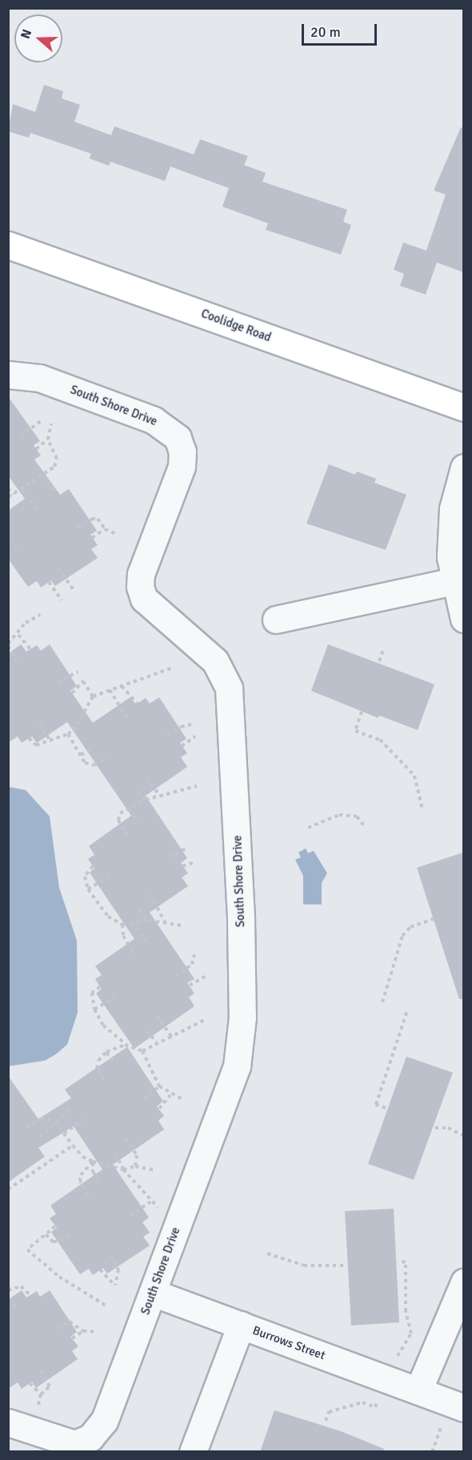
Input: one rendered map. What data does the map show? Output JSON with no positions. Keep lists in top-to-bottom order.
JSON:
{
  "streets": {
    "street": ["Coolidge Road", "South Shore Drive", "Burrows Street"]
  },
  "scale_bar": "20 m",
  "north": "left"
}
